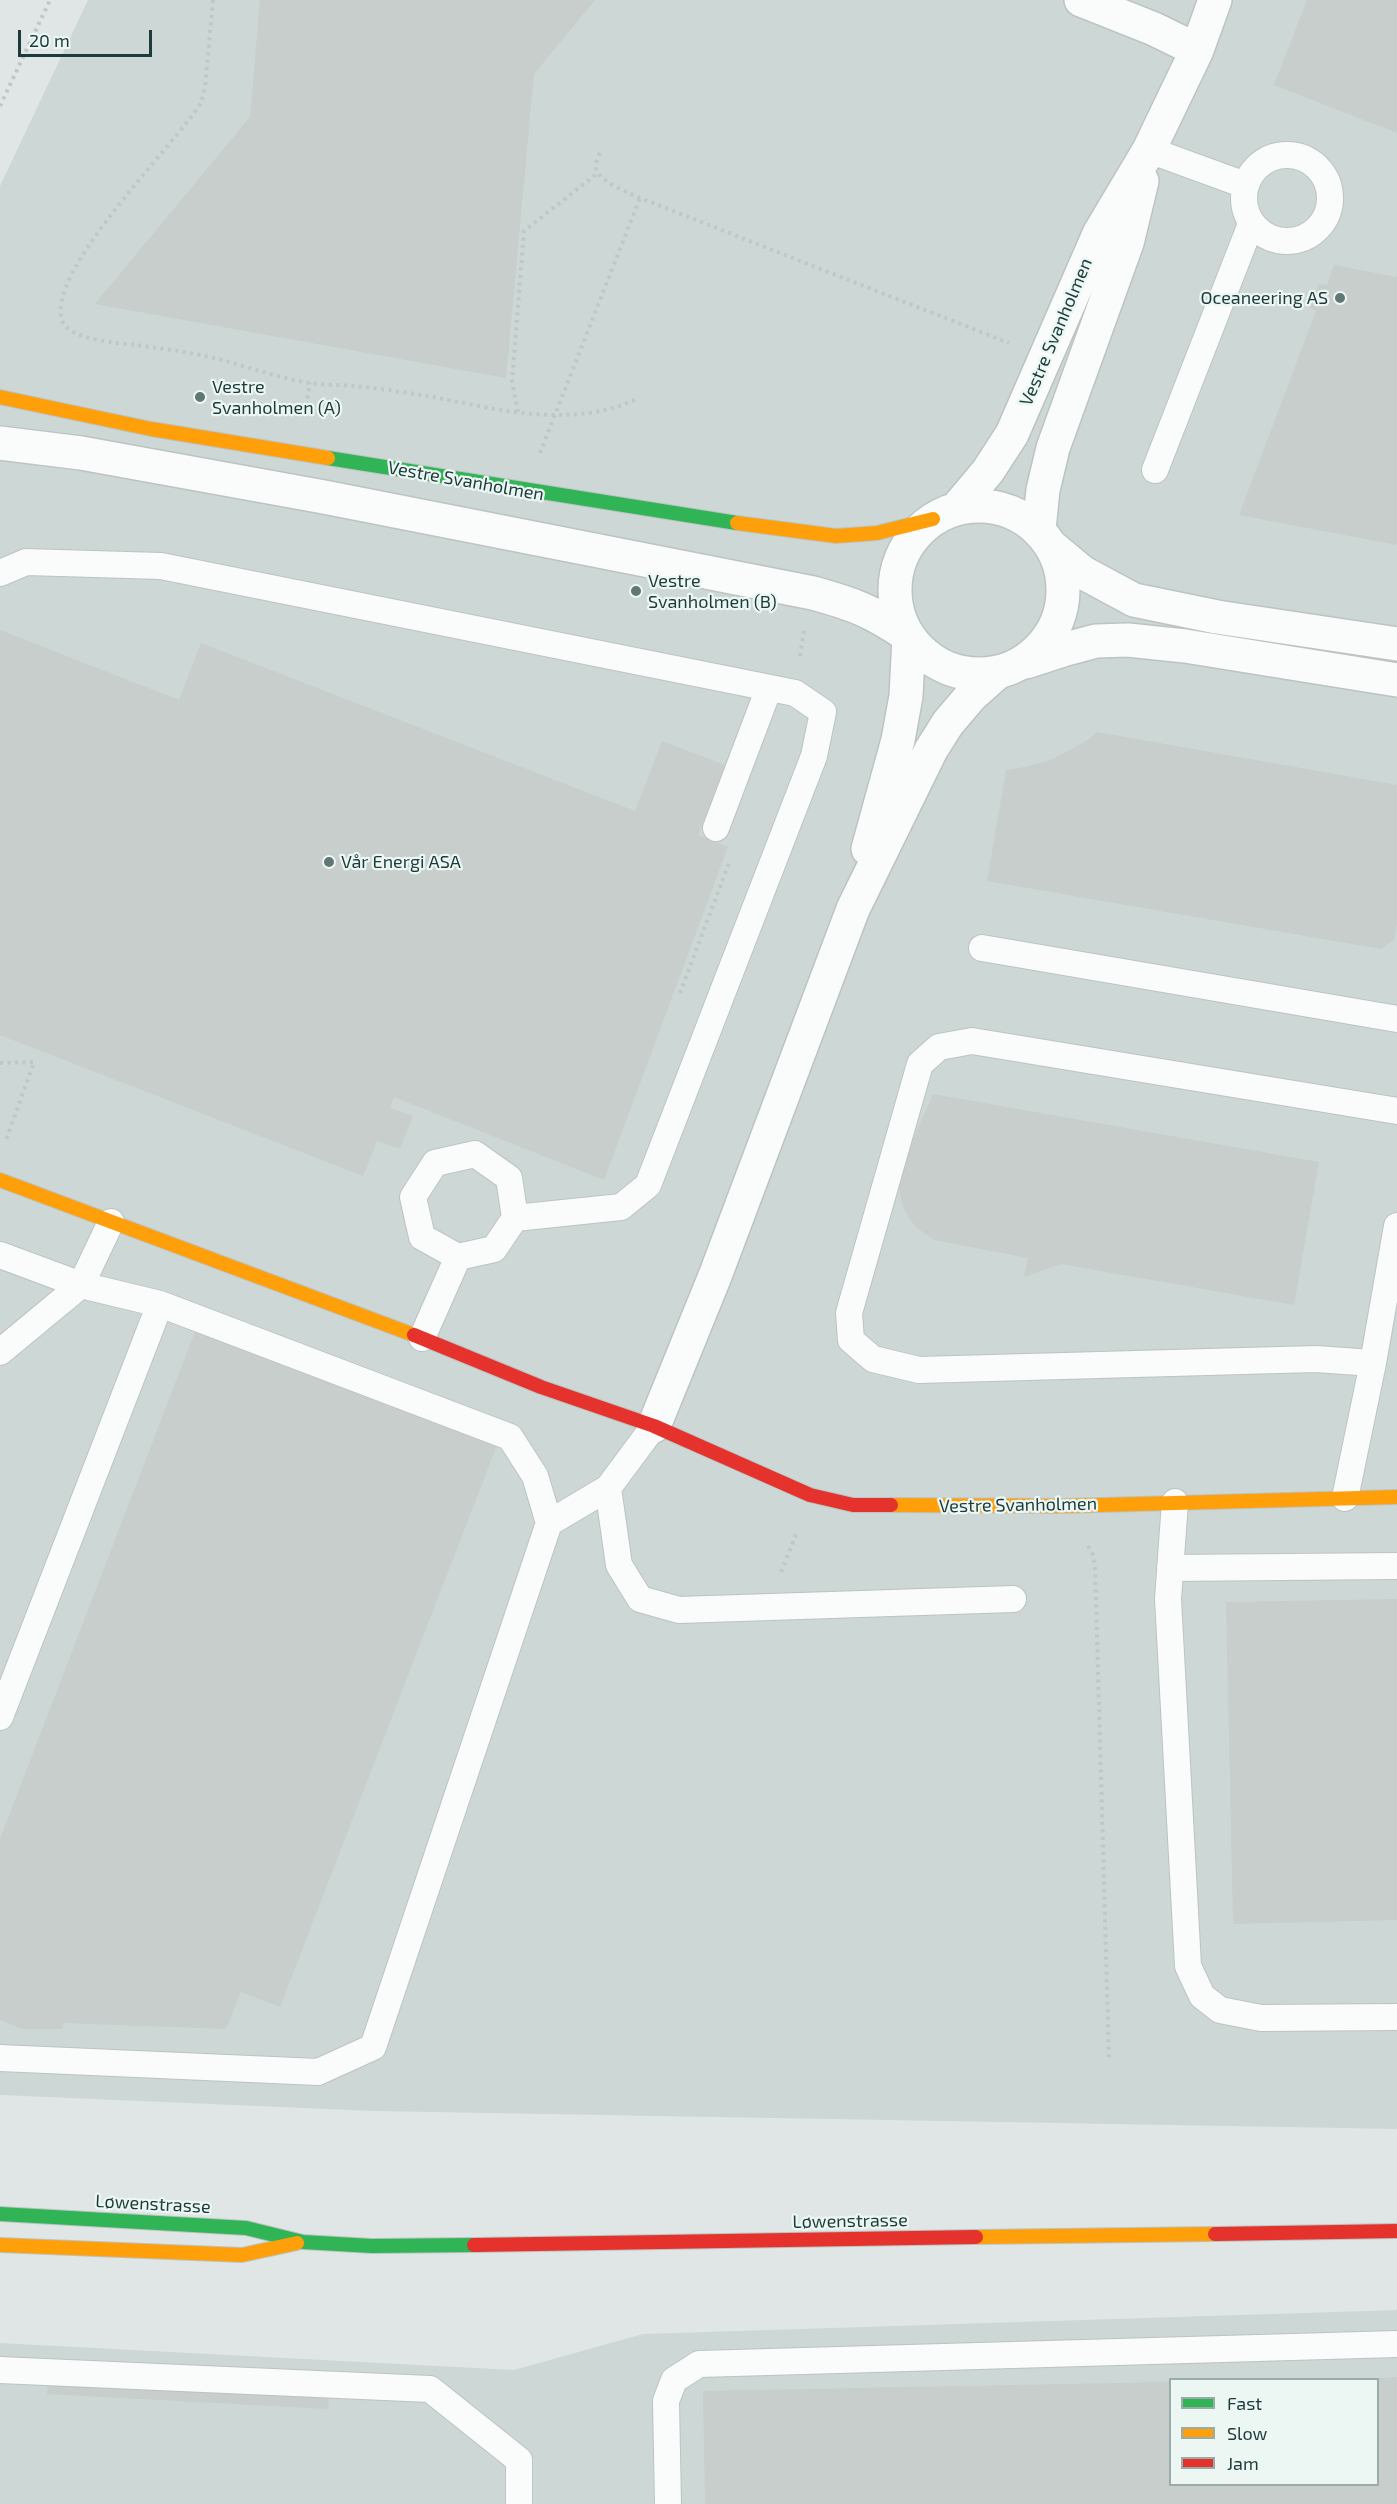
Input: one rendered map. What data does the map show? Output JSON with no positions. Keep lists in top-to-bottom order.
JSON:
{
  "streets": {
    "street": ["Vestre Svanholmen", "Løwenstrasse"]
  },
  "places": [
    "Oceaneering AS",
    "Vestre Svanholmen (A)",
    "Vestre Svanholmen (B)",
    "Vår Energi ASA"
  ],
  "legend": ["Fast", "Slow", "Jam"],
  "scale_bar": "20 m"
}
